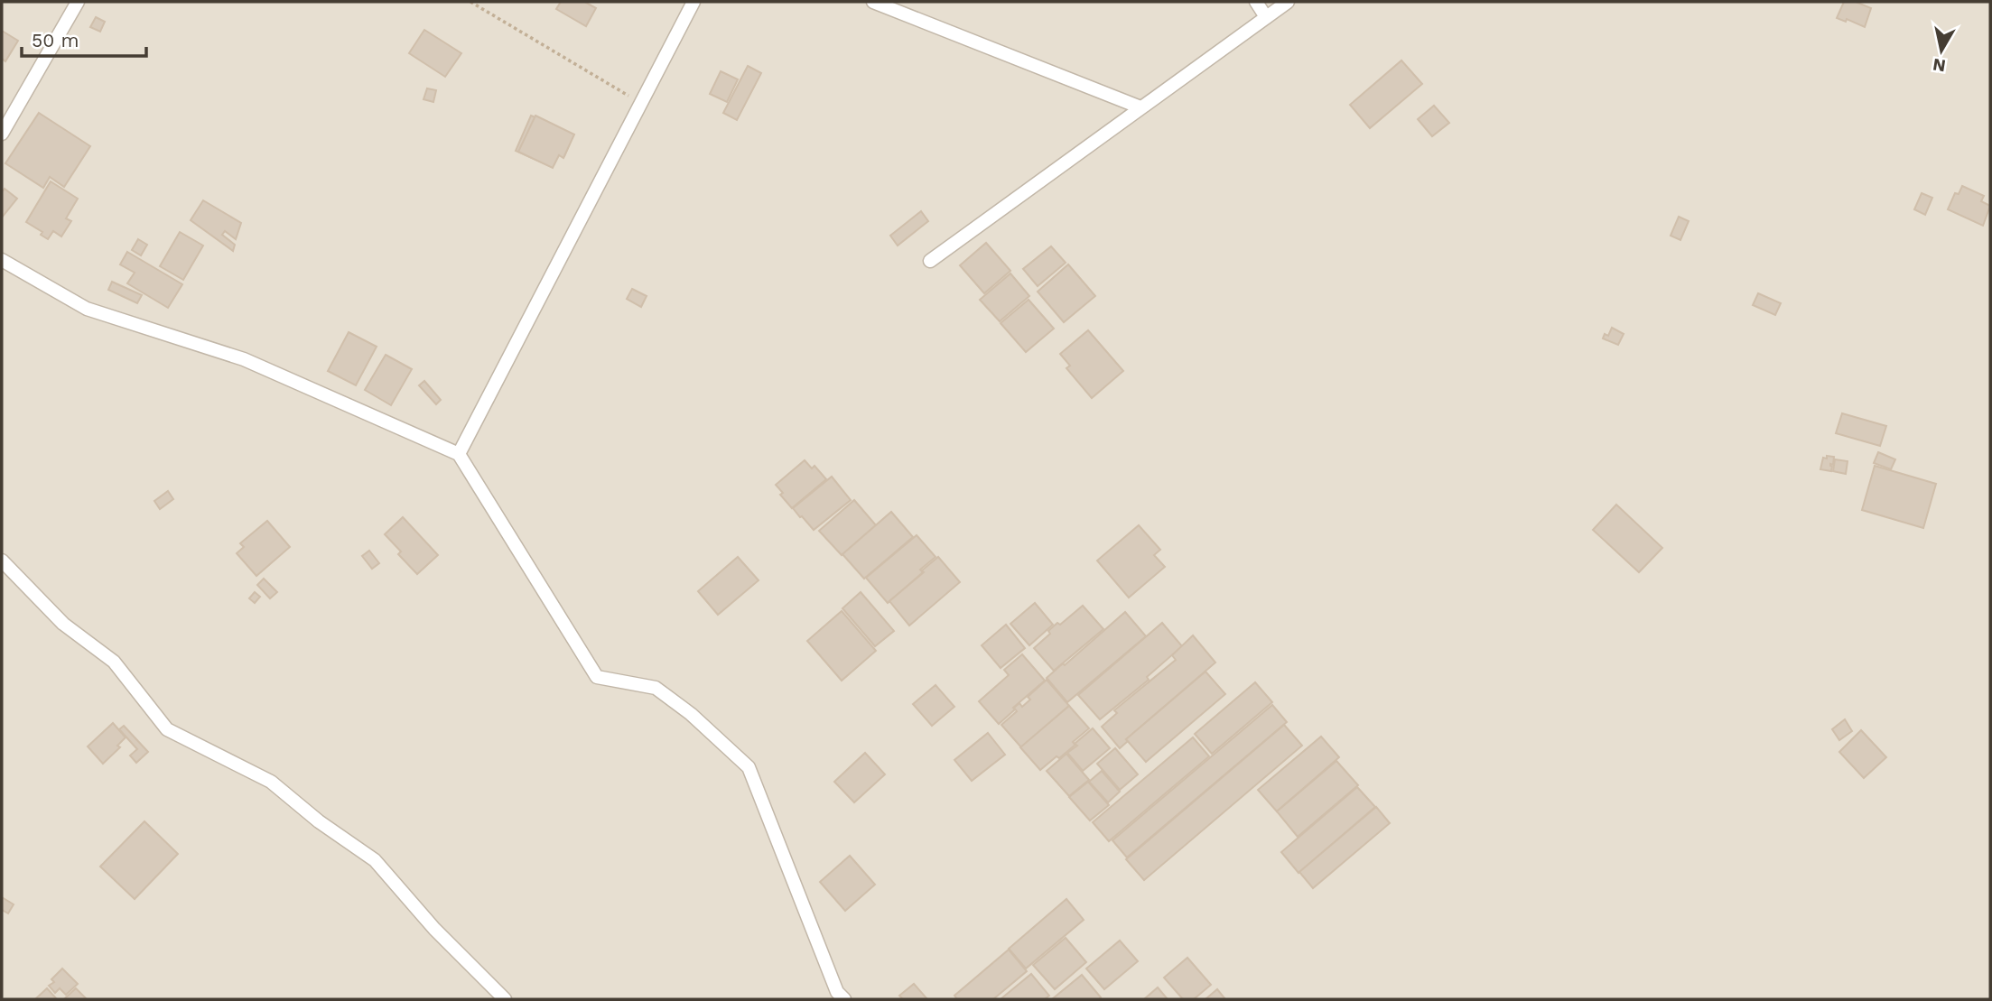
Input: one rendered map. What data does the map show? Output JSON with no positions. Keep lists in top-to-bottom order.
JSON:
{
  "scale_bar": "50 m",
  "north": "bottom"
}
